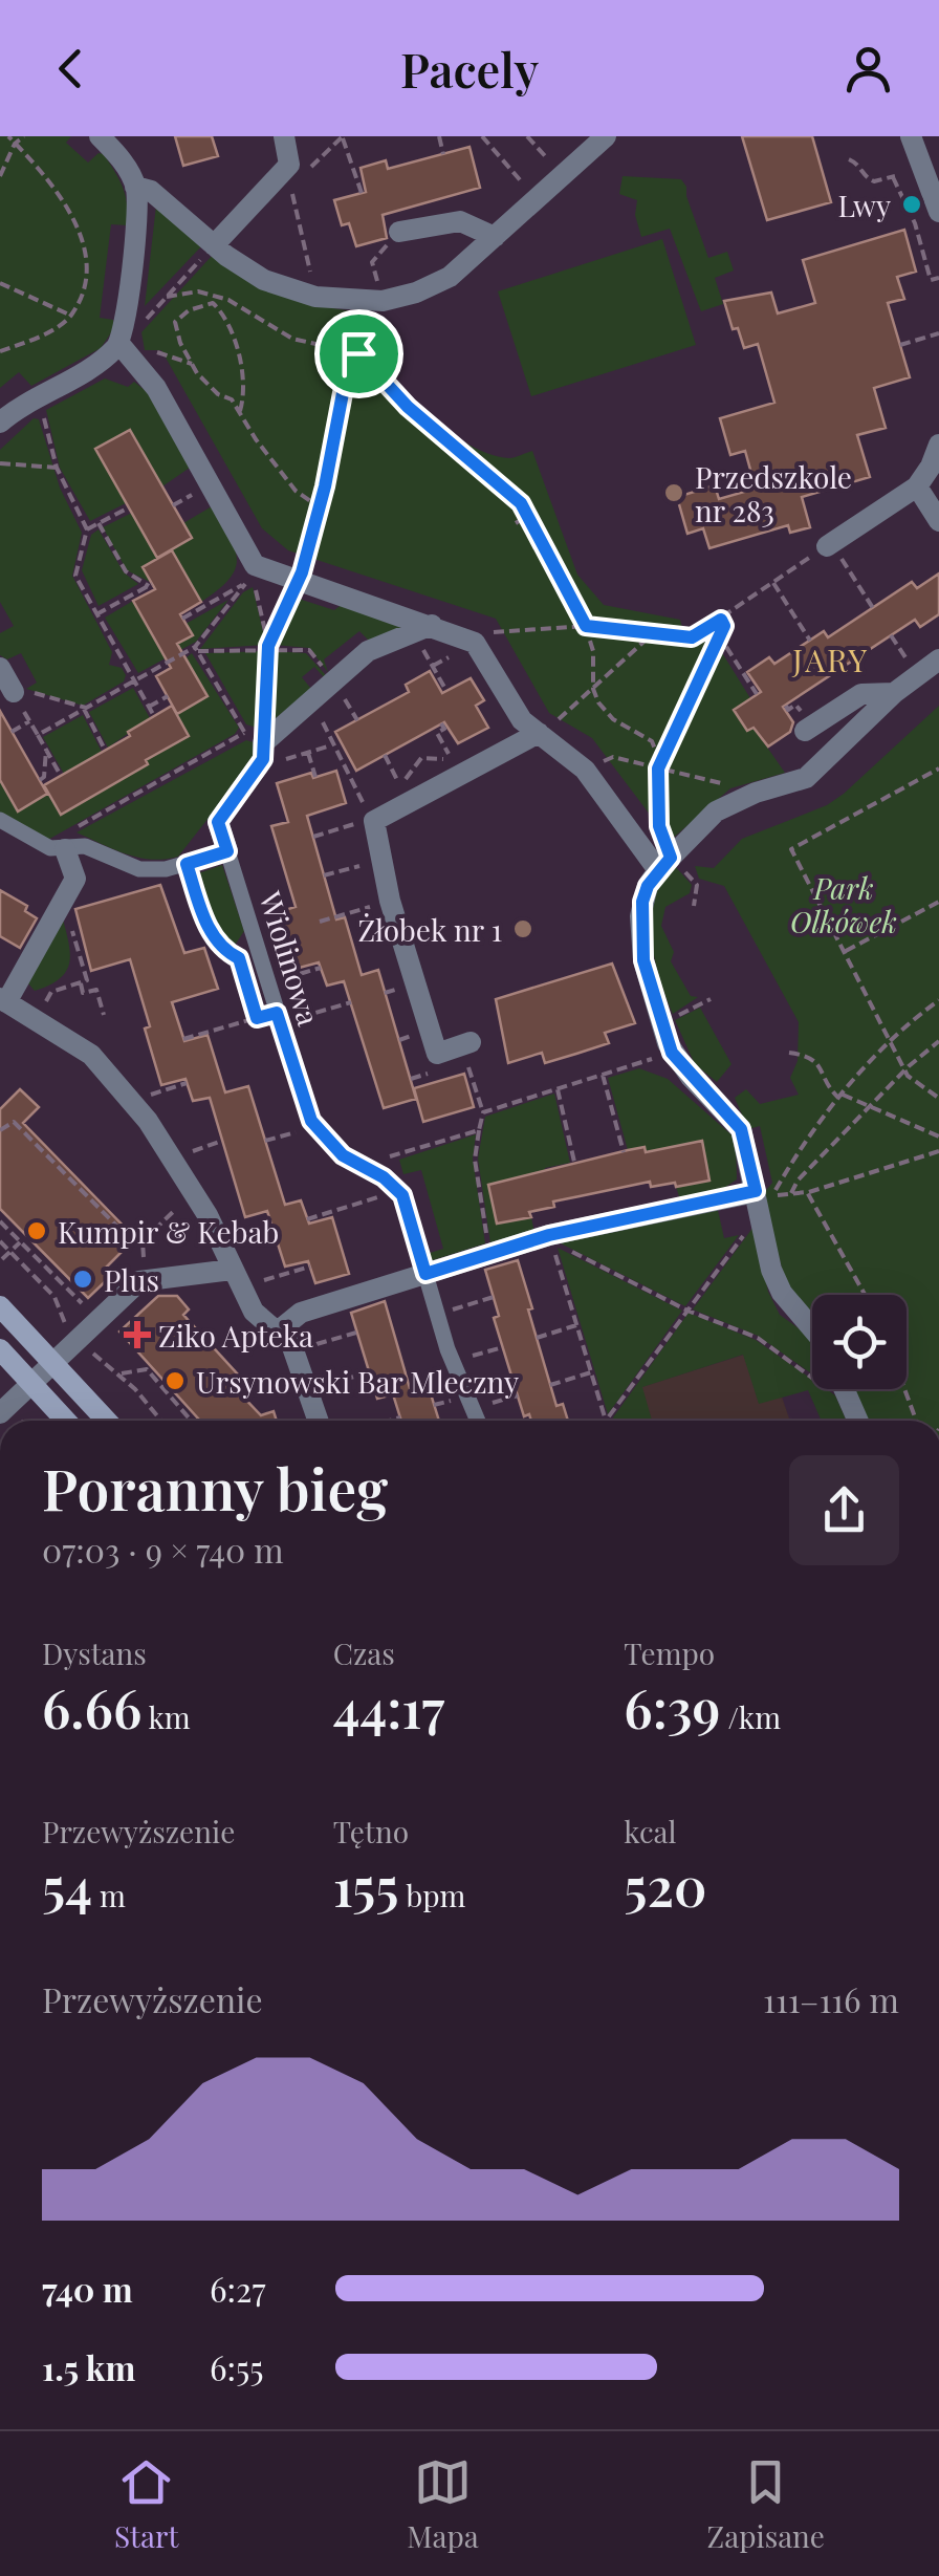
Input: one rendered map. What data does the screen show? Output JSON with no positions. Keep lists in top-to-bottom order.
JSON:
{
  "streets": {
    "street": ["Wiolinowa"]
  },
  "districts": ["JARY"],
  "parks": ["Park Olkówek"],
  "places": {
    "other": [
      "Lwy",
      "Przedszkole nr 283",
      "Żłobek nr 1",
      "Kumpir & Kebab",
      "Plus",
      "Ursynowski Bar Mleczny"
    ],
    "health": ["Ziko Apteka"]
  },
  "page": {
    "header": "Pacely",
    "heading": ["Poranny bieg", "07:03 · 9 × 740 m"],
    "stats": [
      ["Dystans", "6.66 km"],
      ["Czas", "44:17"],
      ["Tempo", "6:39 /km"],
      ["Przewyższenie", "54 m"],
      ["Tętno", "155 bpm"],
      ["kcal", "520"]
    ],
    "chart": ["Przewyższenie", "111–116 m"],
    "list": [
      {
        "name": "740 m",
        "note": "6:27"
      },
      {
        "name": "1.5 km",
        "note": "6:55"
      }
    ],
    "tabs": ["Start", "Mapa", "Zapisane"]
  }
}
